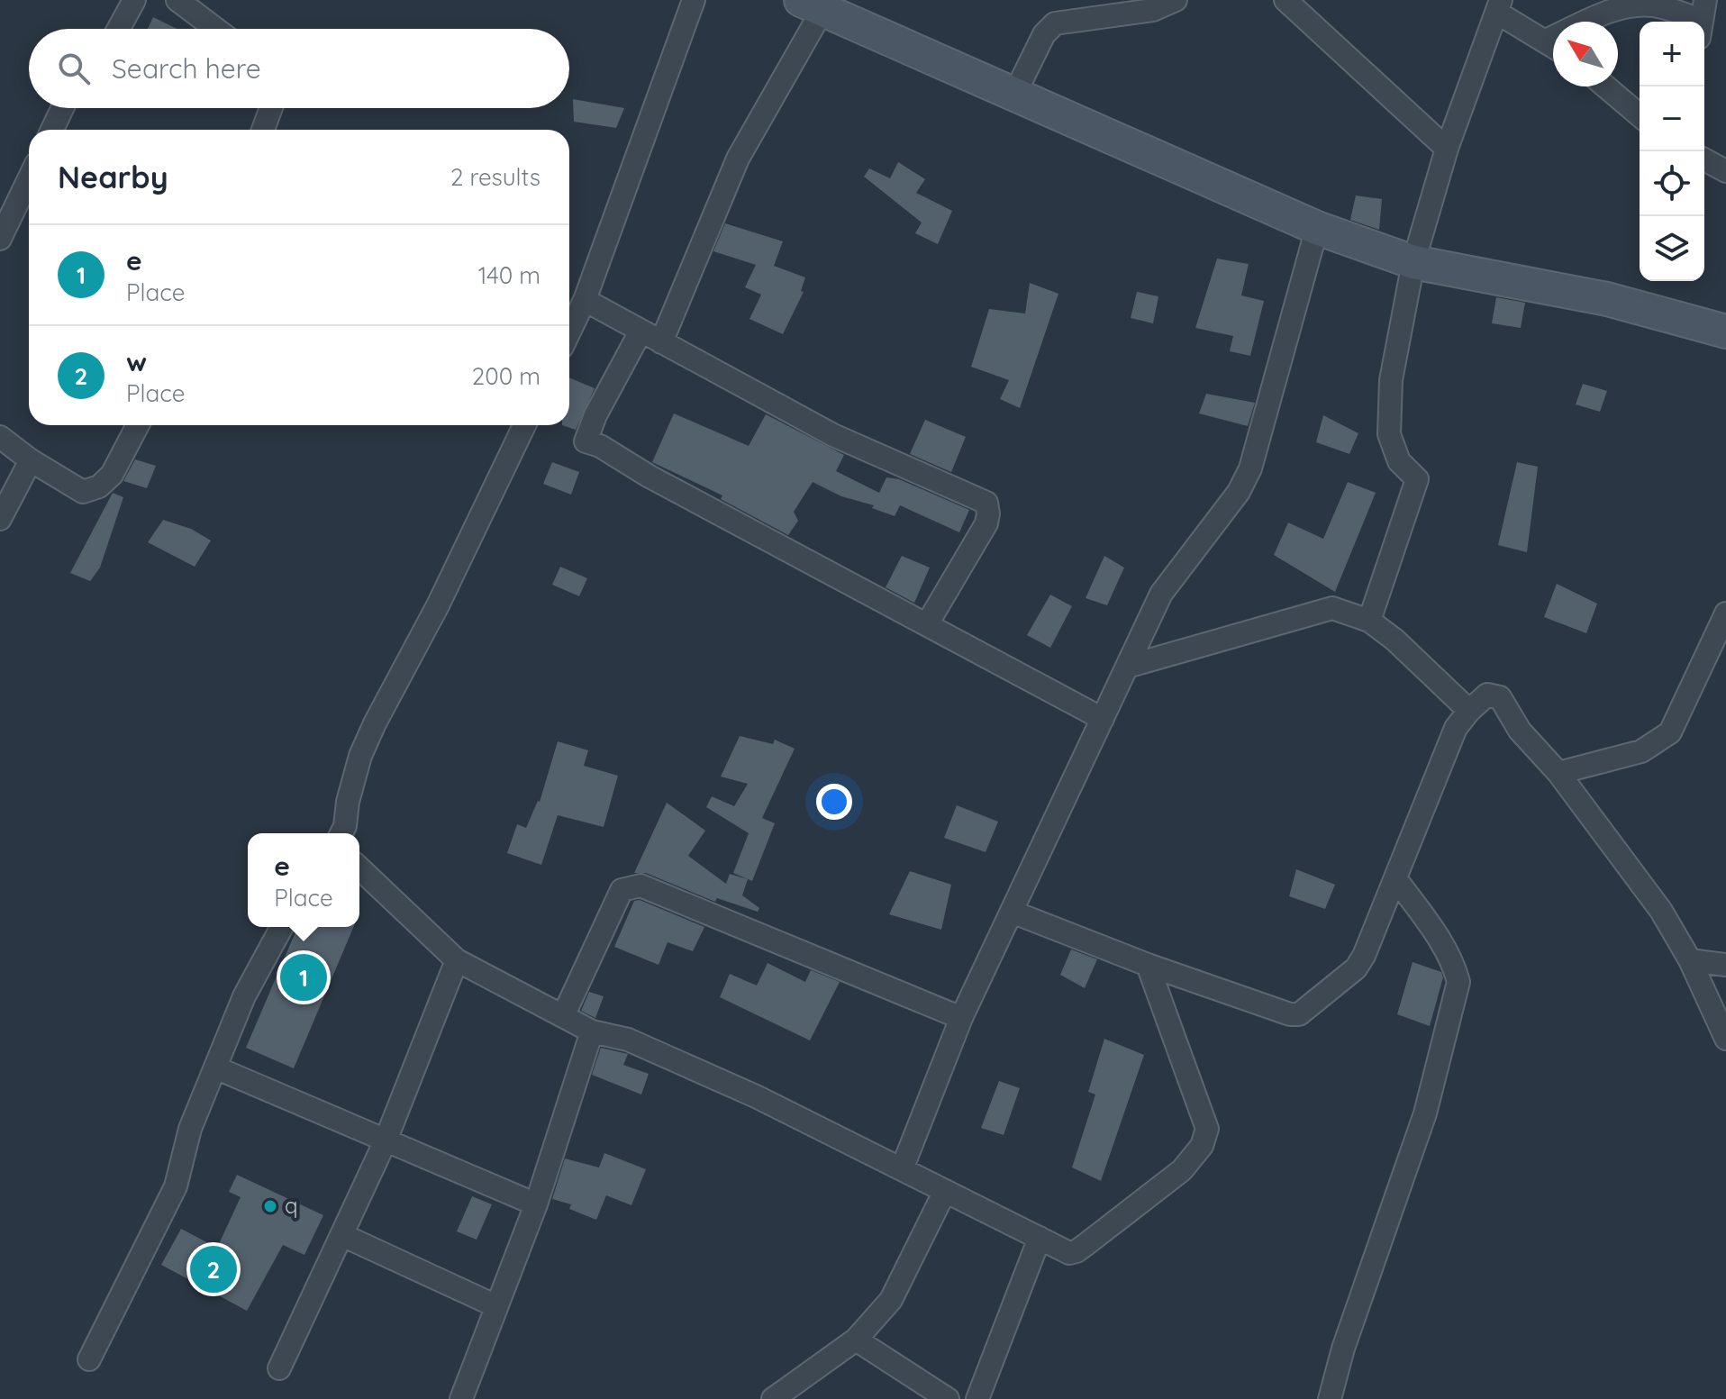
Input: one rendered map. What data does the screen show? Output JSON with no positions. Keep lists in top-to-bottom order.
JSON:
{
  "places": ["q"],
  "north": "top left",
  "page": {
    "map_buttons": ["+", "−"],
    "search": "Search here",
    "heading": ["Nearby", "2 results"],
    "list": [
      {
        "mark": "1",
        "name": "e",
        "note": "Place",
        "value": "140 m"
      },
      {
        "mark": "2",
        "name": "w",
        "note": "Place",
        "value": "200 m"
      }
    ],
    "popup": ["e", "Place"],
    "pins": ["1", "2"]
  }
}
